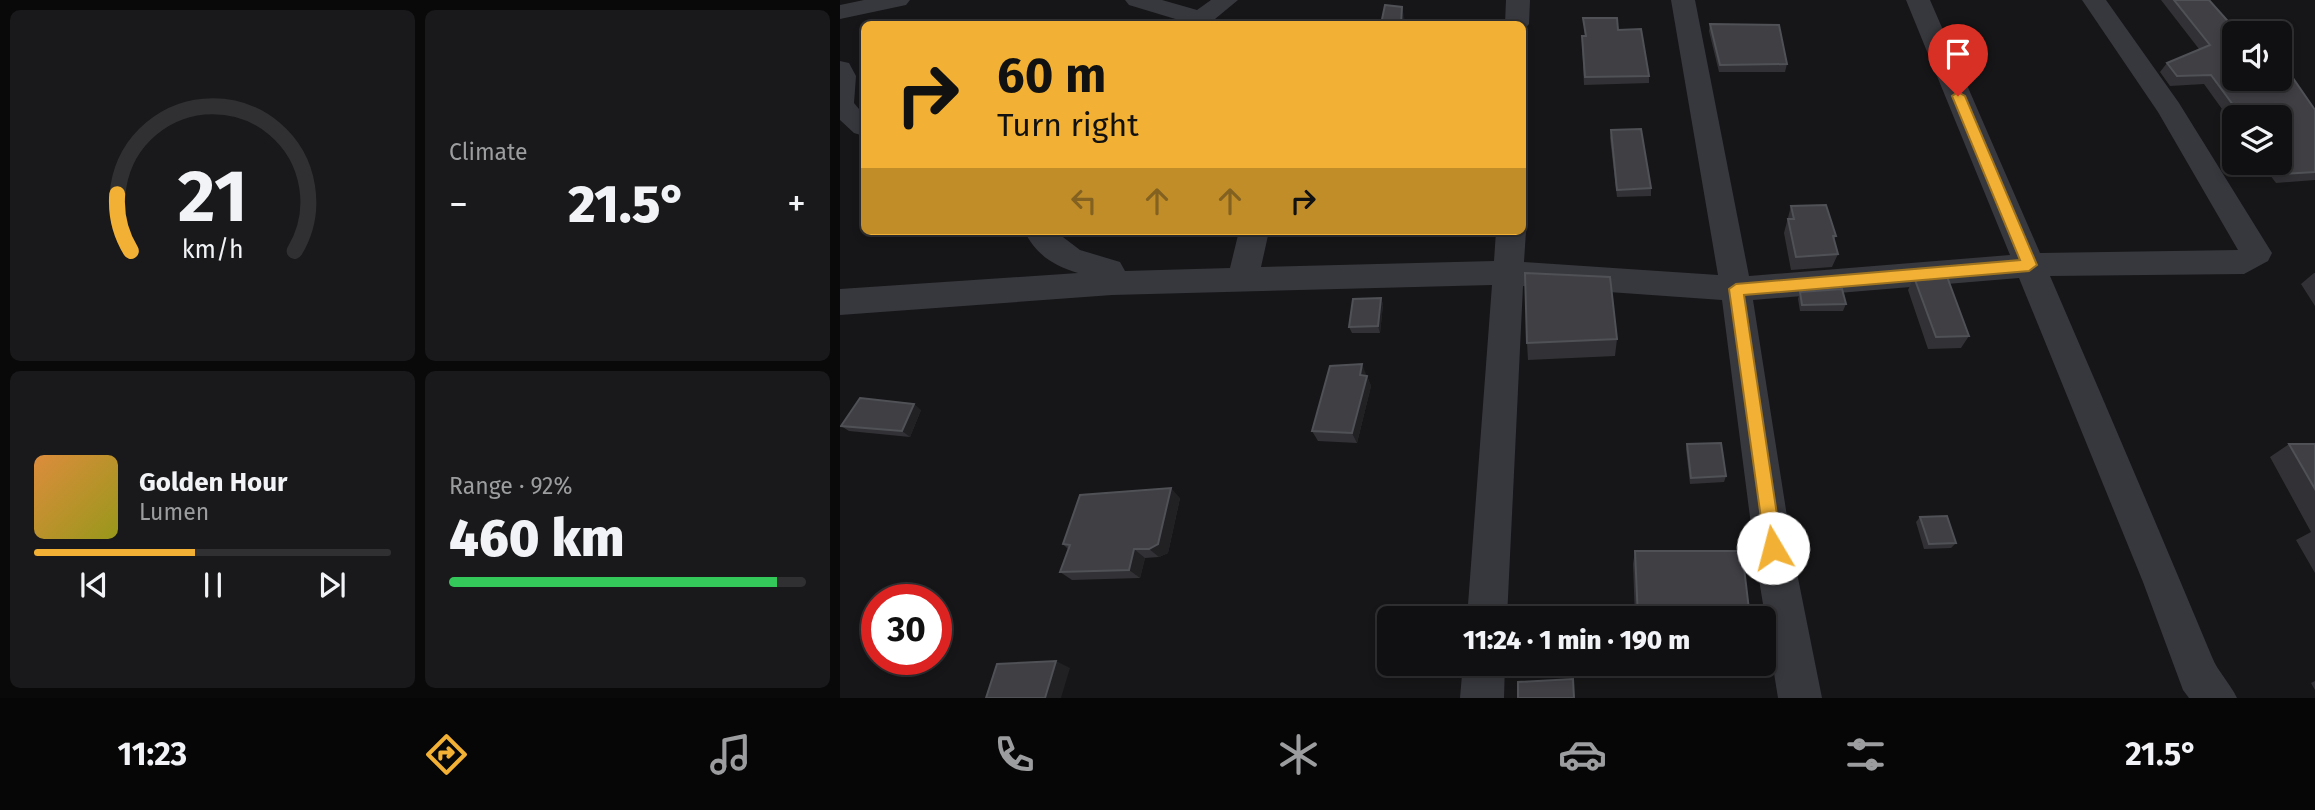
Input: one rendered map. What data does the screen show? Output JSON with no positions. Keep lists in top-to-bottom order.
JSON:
{
  "page": {
    "tile": [
      "Climate",
      ["Range · 92%", "460 km"]
    ],
    "turn": ["60 m", "Turn right"],
    "heat": ["−", "21.5°", "+"],
    "song": ["Golden Hour", "Lumen"],
    "limit": "30",
    "trip": "11:24 · 1 min · 190 m",
    "tabs": ["11:23", "21.5°"],
    "gauge": ["21", "km/h"]
  }
}
